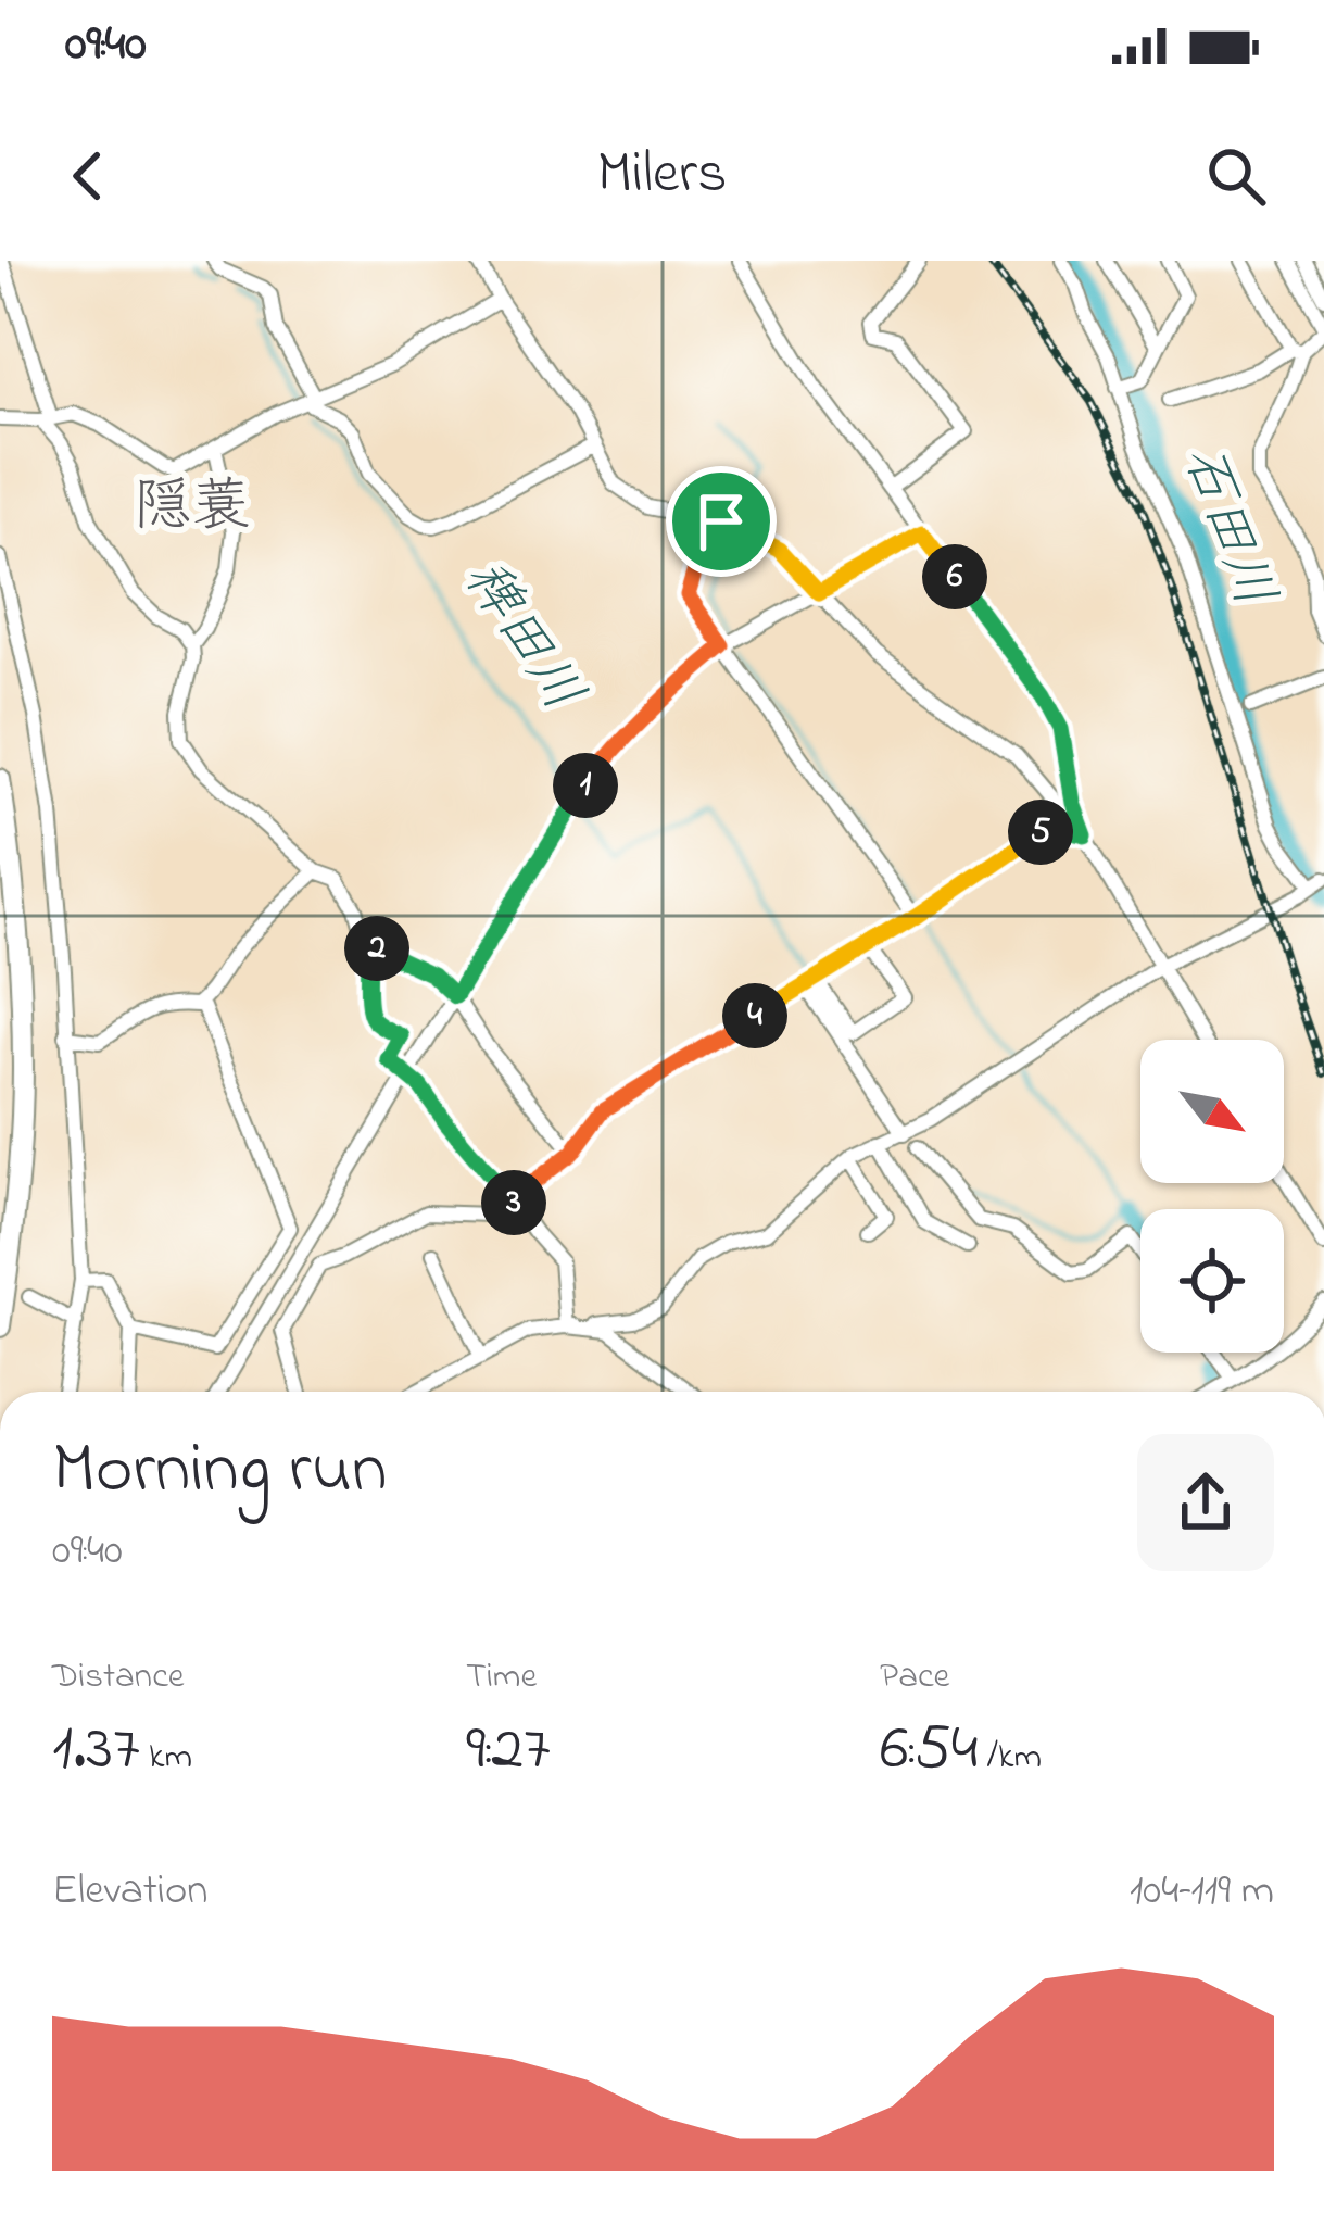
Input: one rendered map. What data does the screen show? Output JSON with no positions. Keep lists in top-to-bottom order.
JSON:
{
  "districts": ["隠蓑"],
  "water": ["石田川", "稗田川"],
  "north": "bottom right",
  "page": {
    "status": "09:40",
    "header": "Milers",
    "pins": [
      "6",
      "1",
      "5",
      "2",
      "4",
      "3"
    ],
    "heading": ["Morning run", "09:40"],
    "stats": [
      ["Distance", "1.37 km"],
      ["Time", "9:27"],
      ["Pace", "6:54 /km"]
    ],
    "chart": ["Elevation", "104–119 m"]
  }
}
